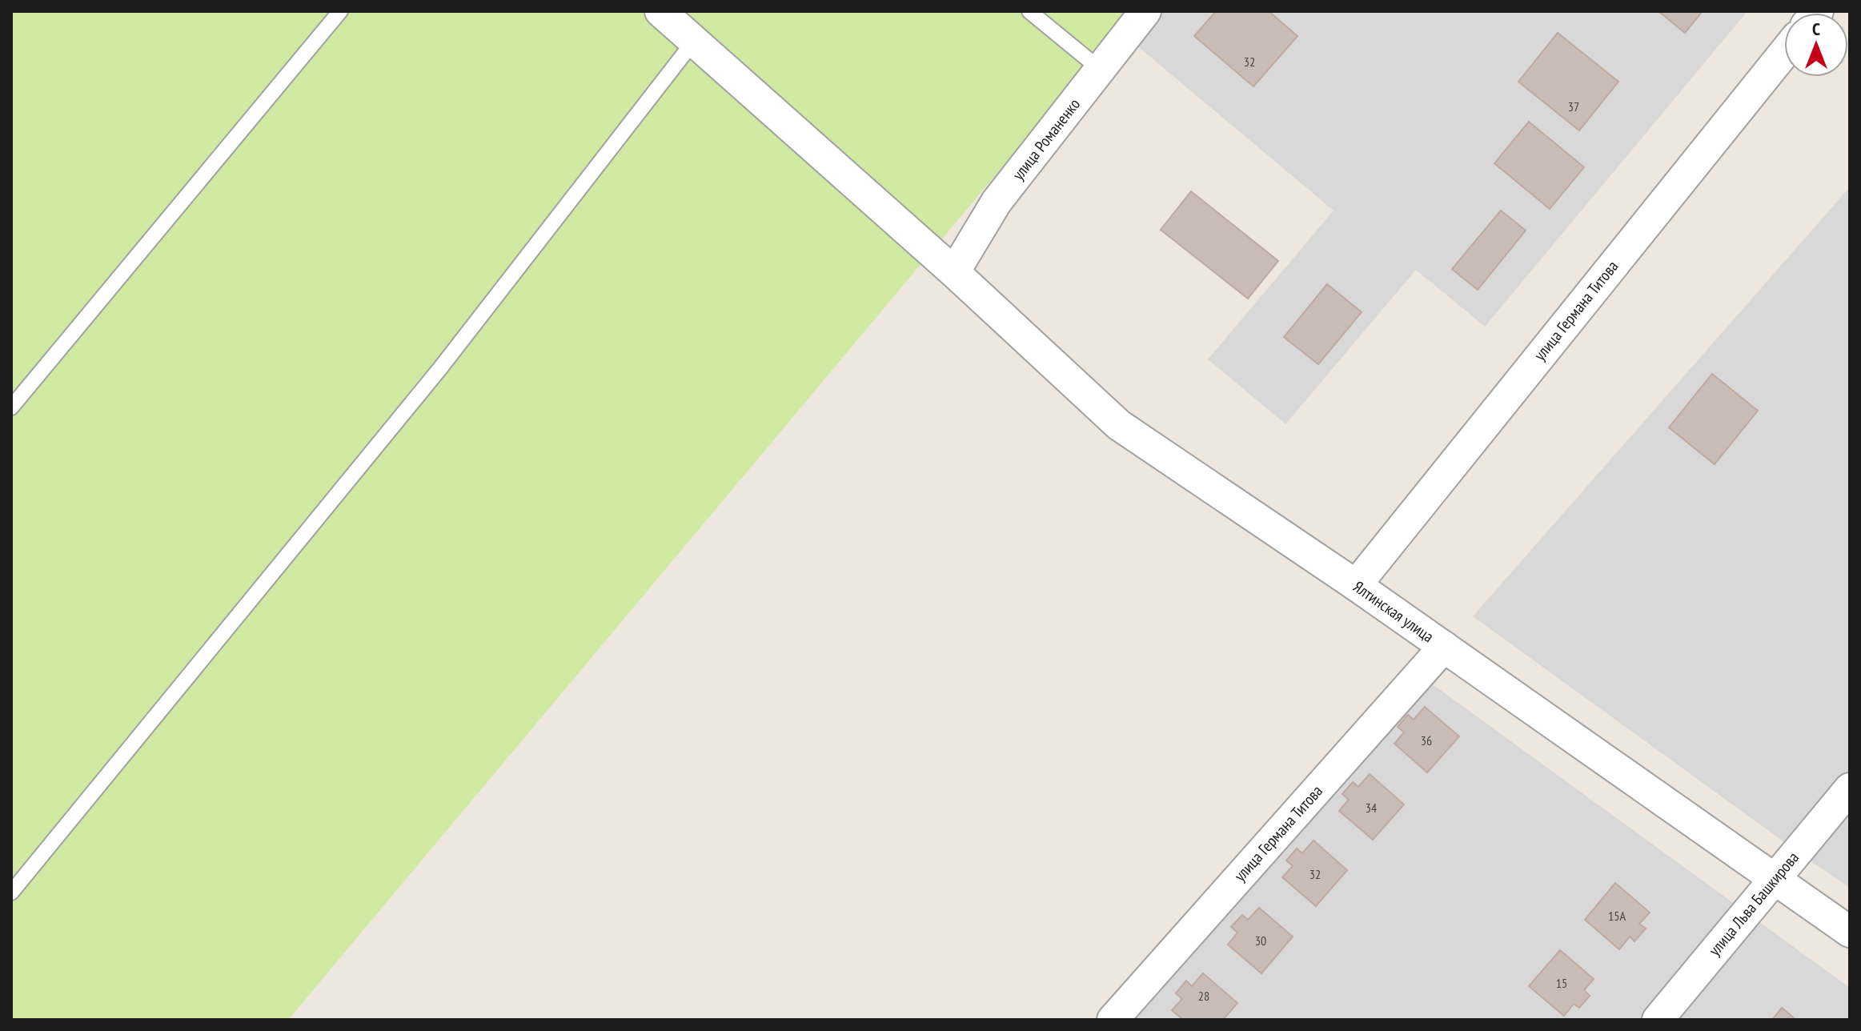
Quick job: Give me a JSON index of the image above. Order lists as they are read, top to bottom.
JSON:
{
  "streets": {
    "street": [
      "улица Романенко",
      "улица Германа Титова",
      "Ялтинская улица",
      "улица Льва Башкирова"
    ]
  },
  "crossings": [
    ["улица Романенко", "Ялтинская улица"],
    ["улица Германа Титова", "Ялтинская улица"],
    ["Ялтинская улица", "улица Льва Башкирова"]
  ],
  "house_numbers": [
    "32",
    "37",
    "36",
    "34",
    "32",
    "15А",
    "30",
    "15",
    "28"
  ],
  "north": "top"
}
